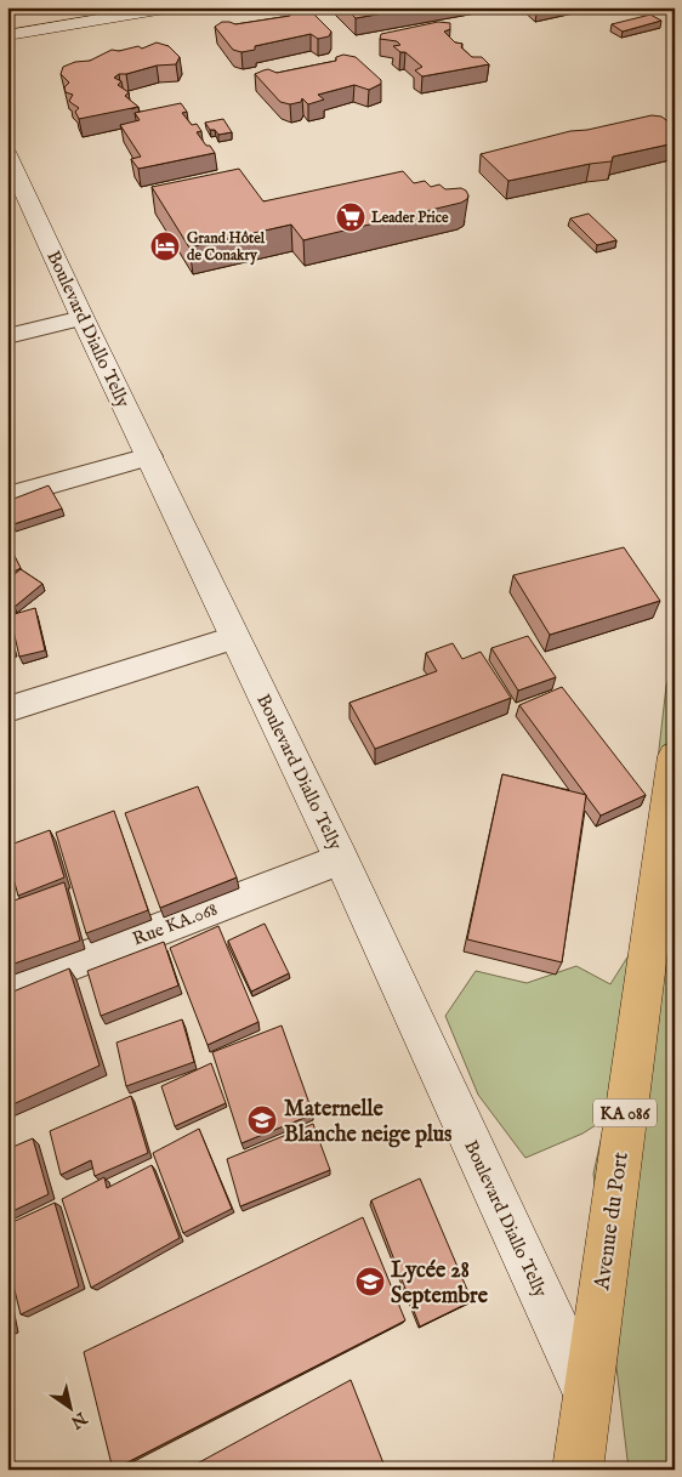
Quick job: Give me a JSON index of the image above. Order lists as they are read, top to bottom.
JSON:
{
  "streets": {
    "main road": ["KA 086", "Avenue du Port"],
    "street": ["Boulevard Diallo Telly", "Rue KA.068"]
  },
  "crossings": [
    ["Boulevard Diallo Telly", "Rue KA.068"],
    ["Boulevard Diallo Telly", "Avenue du Port"]
  ],
  "places": {
    "supermarket": ["Leader Price"],
    "hotel": ["Grand Hôtel de Conakry"],
    "school or university": ["Maternelle Blanche neige plus", "Lycée 28 Septembre"]
  },
  "north": "bottom right"
}
